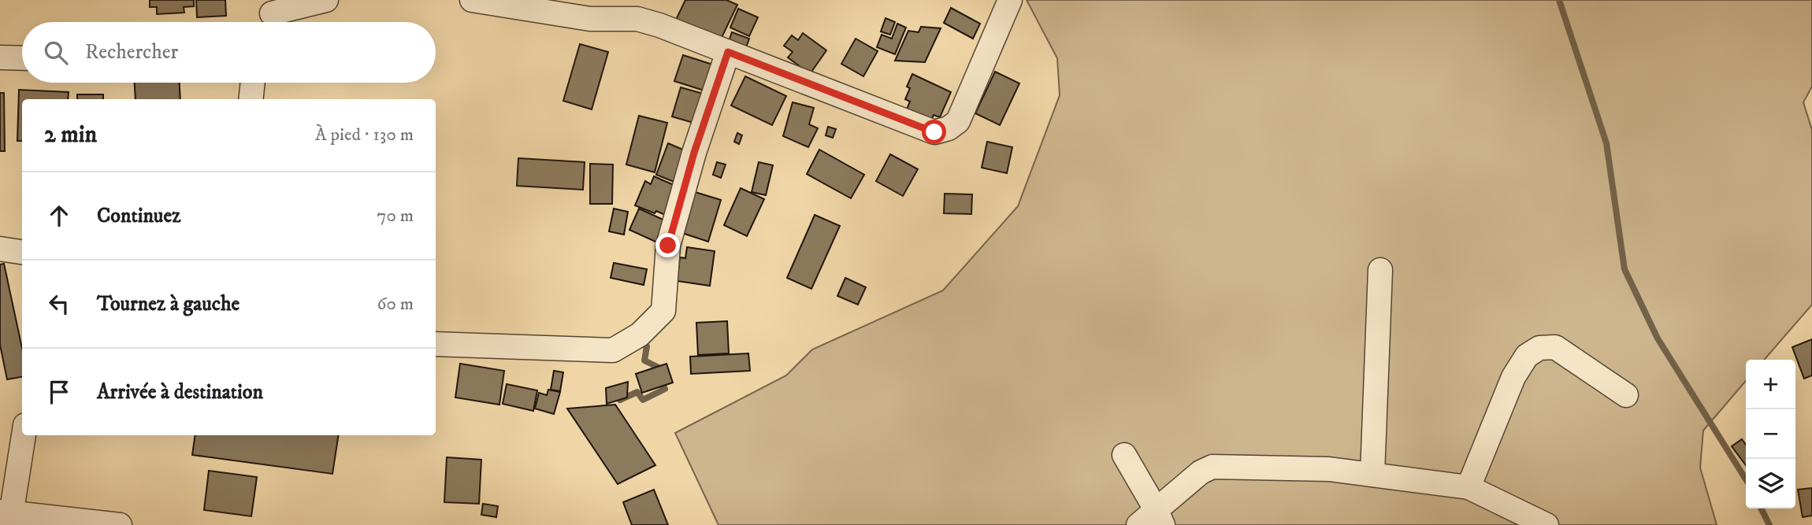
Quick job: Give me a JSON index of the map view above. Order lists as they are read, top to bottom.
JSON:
{
  "page": {
    "search": "Rechercher",
    "heading": ["2 min", "À pied · 130 m"],
    "list": [
      ["Continuez", "70 m"],
      ["Tournez à gauche", "60 m"],
      "Arrivée à destination"
    ],
    "map_buttons": ["+", "−"]
  }
}
